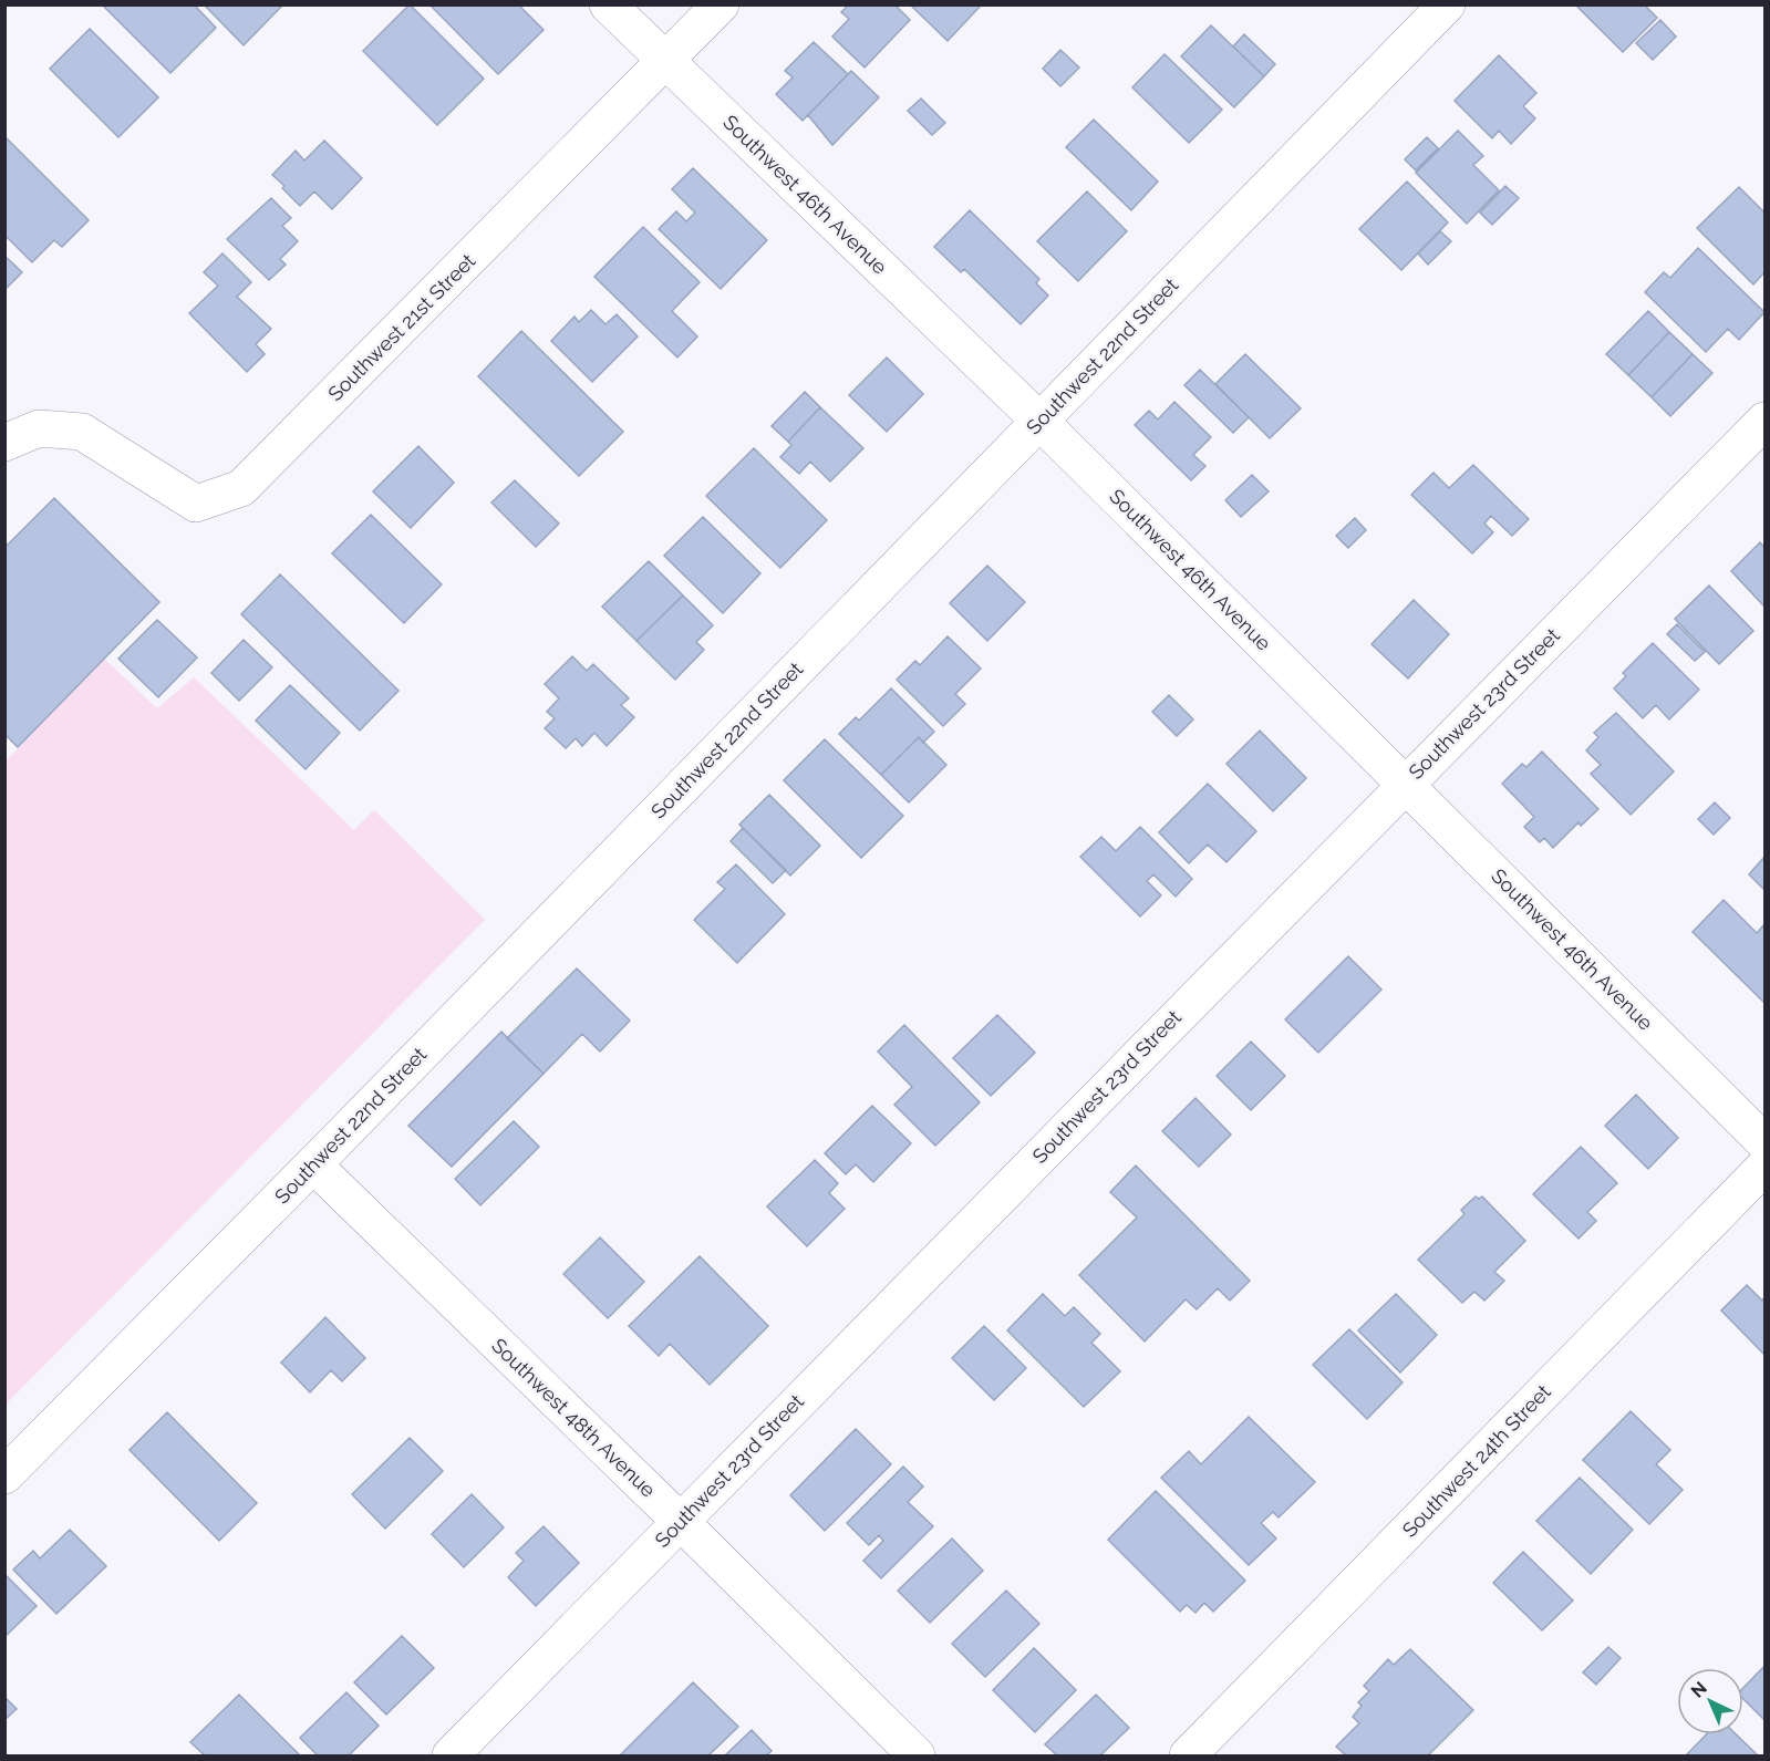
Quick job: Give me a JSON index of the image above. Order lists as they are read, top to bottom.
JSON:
{
  "streets": {
    "street": [
      "Southwest 46th Avenue",
      "Southwest 21st Street",
      "Southwest 22nd Street",
      "Southwest 23rd Street",
      "Southwest 48th Avenue",
      "Southwest 24th Street"
    ]
  },
  "crossings": [
    ["Southwest 46th Avenue", "Southwest 21st Street"],
    ["Southwest 46th Avenue", "Southwest 22nd Street"],
    ["Southwest 46th Avenue", "Southwest 23rd Street"],
    ["Southwest 22nd Street", "Southwest 48th Avenue"],
    ["Southwest 23rd Street", "Southwest 48th Avenue"]
  ],
  "north": "top left"
}
